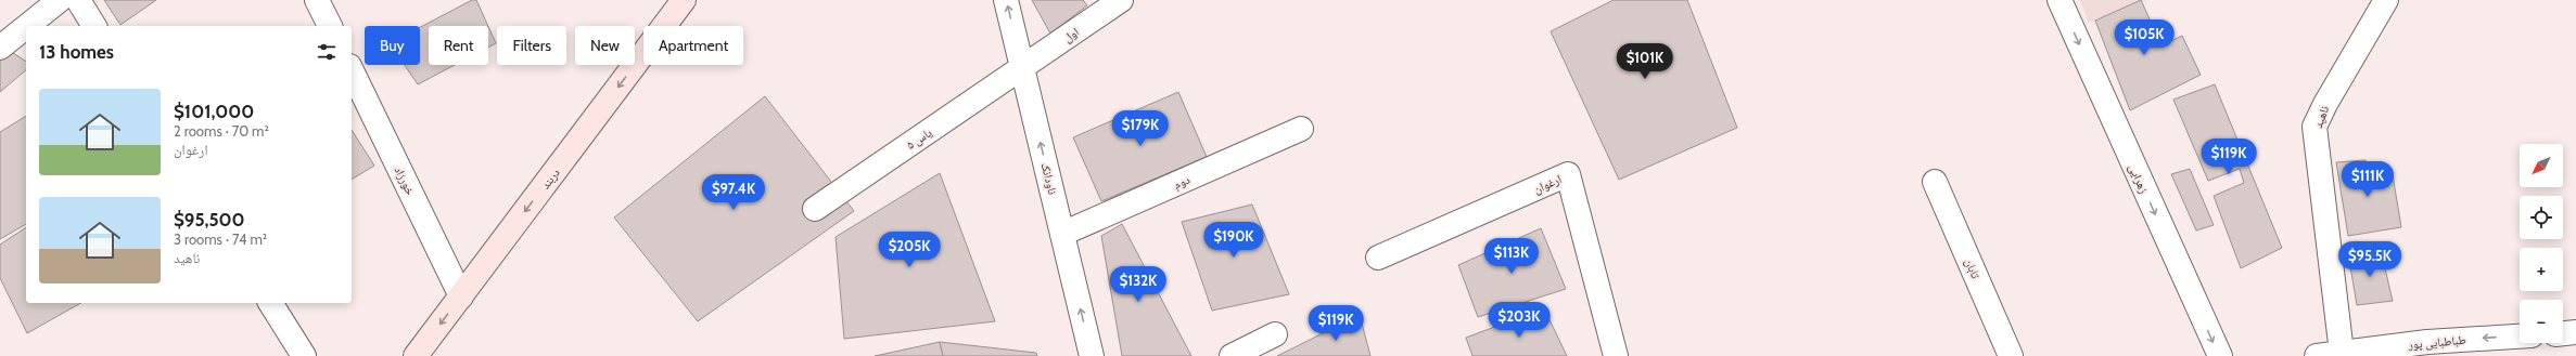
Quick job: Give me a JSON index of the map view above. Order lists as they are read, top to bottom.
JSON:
{
  "streets": {
    "main road": ["دربند"],
    "street": [
      "اول",
      "ناهید",
      "یاس ۵",
      "ناودانک",
      "زهرایی",
      "خورزاد",
      "دوم",
      "ارغوان",
      "تابان",
      "طباطبایی پور"
    ]
  },
  "crossings": [
    ["اول", "یاس ۵"],
    ["اول", "ناودانک"],
    ["ناهید", "طباطبایی پور"],
    ["یاس ۵", "ناودانک"],
    ["دربند", "خورزاد"],
    ["ناودانک", "دوم"]
  ],
  "one_way": [
    "دربند",
    "ناودانک",
    "زهرایی",
    "طباطبایی پور"
  ],
  "north": "bottom left",
  "page": {
    "price": [
      "$105K",
      "$101K",
      "$179K",
      "$119K",
      "$111K",
      "$97.4K",
      "$190K",
      "$205K",
      "$113K",
      "$95.5K",
      "$132K",
      "$203K",
      "$119K"
    ],
    "chip": [
      "Buy",
      "Rent",
      "Filters",
      "New",
      "Apartment"
    ],
    "heading": "13 homes",
    "list": [
      {
        "name": "$101,000",
        "note": "2 rooms · 70 m² · ارغوان"
      },
      {
        "name": "$95,500",
        "note": "3 rooms · 74 m² · ناهید"
      }
    ],
    "map_buttons": ["+", "−"]
  }
}
